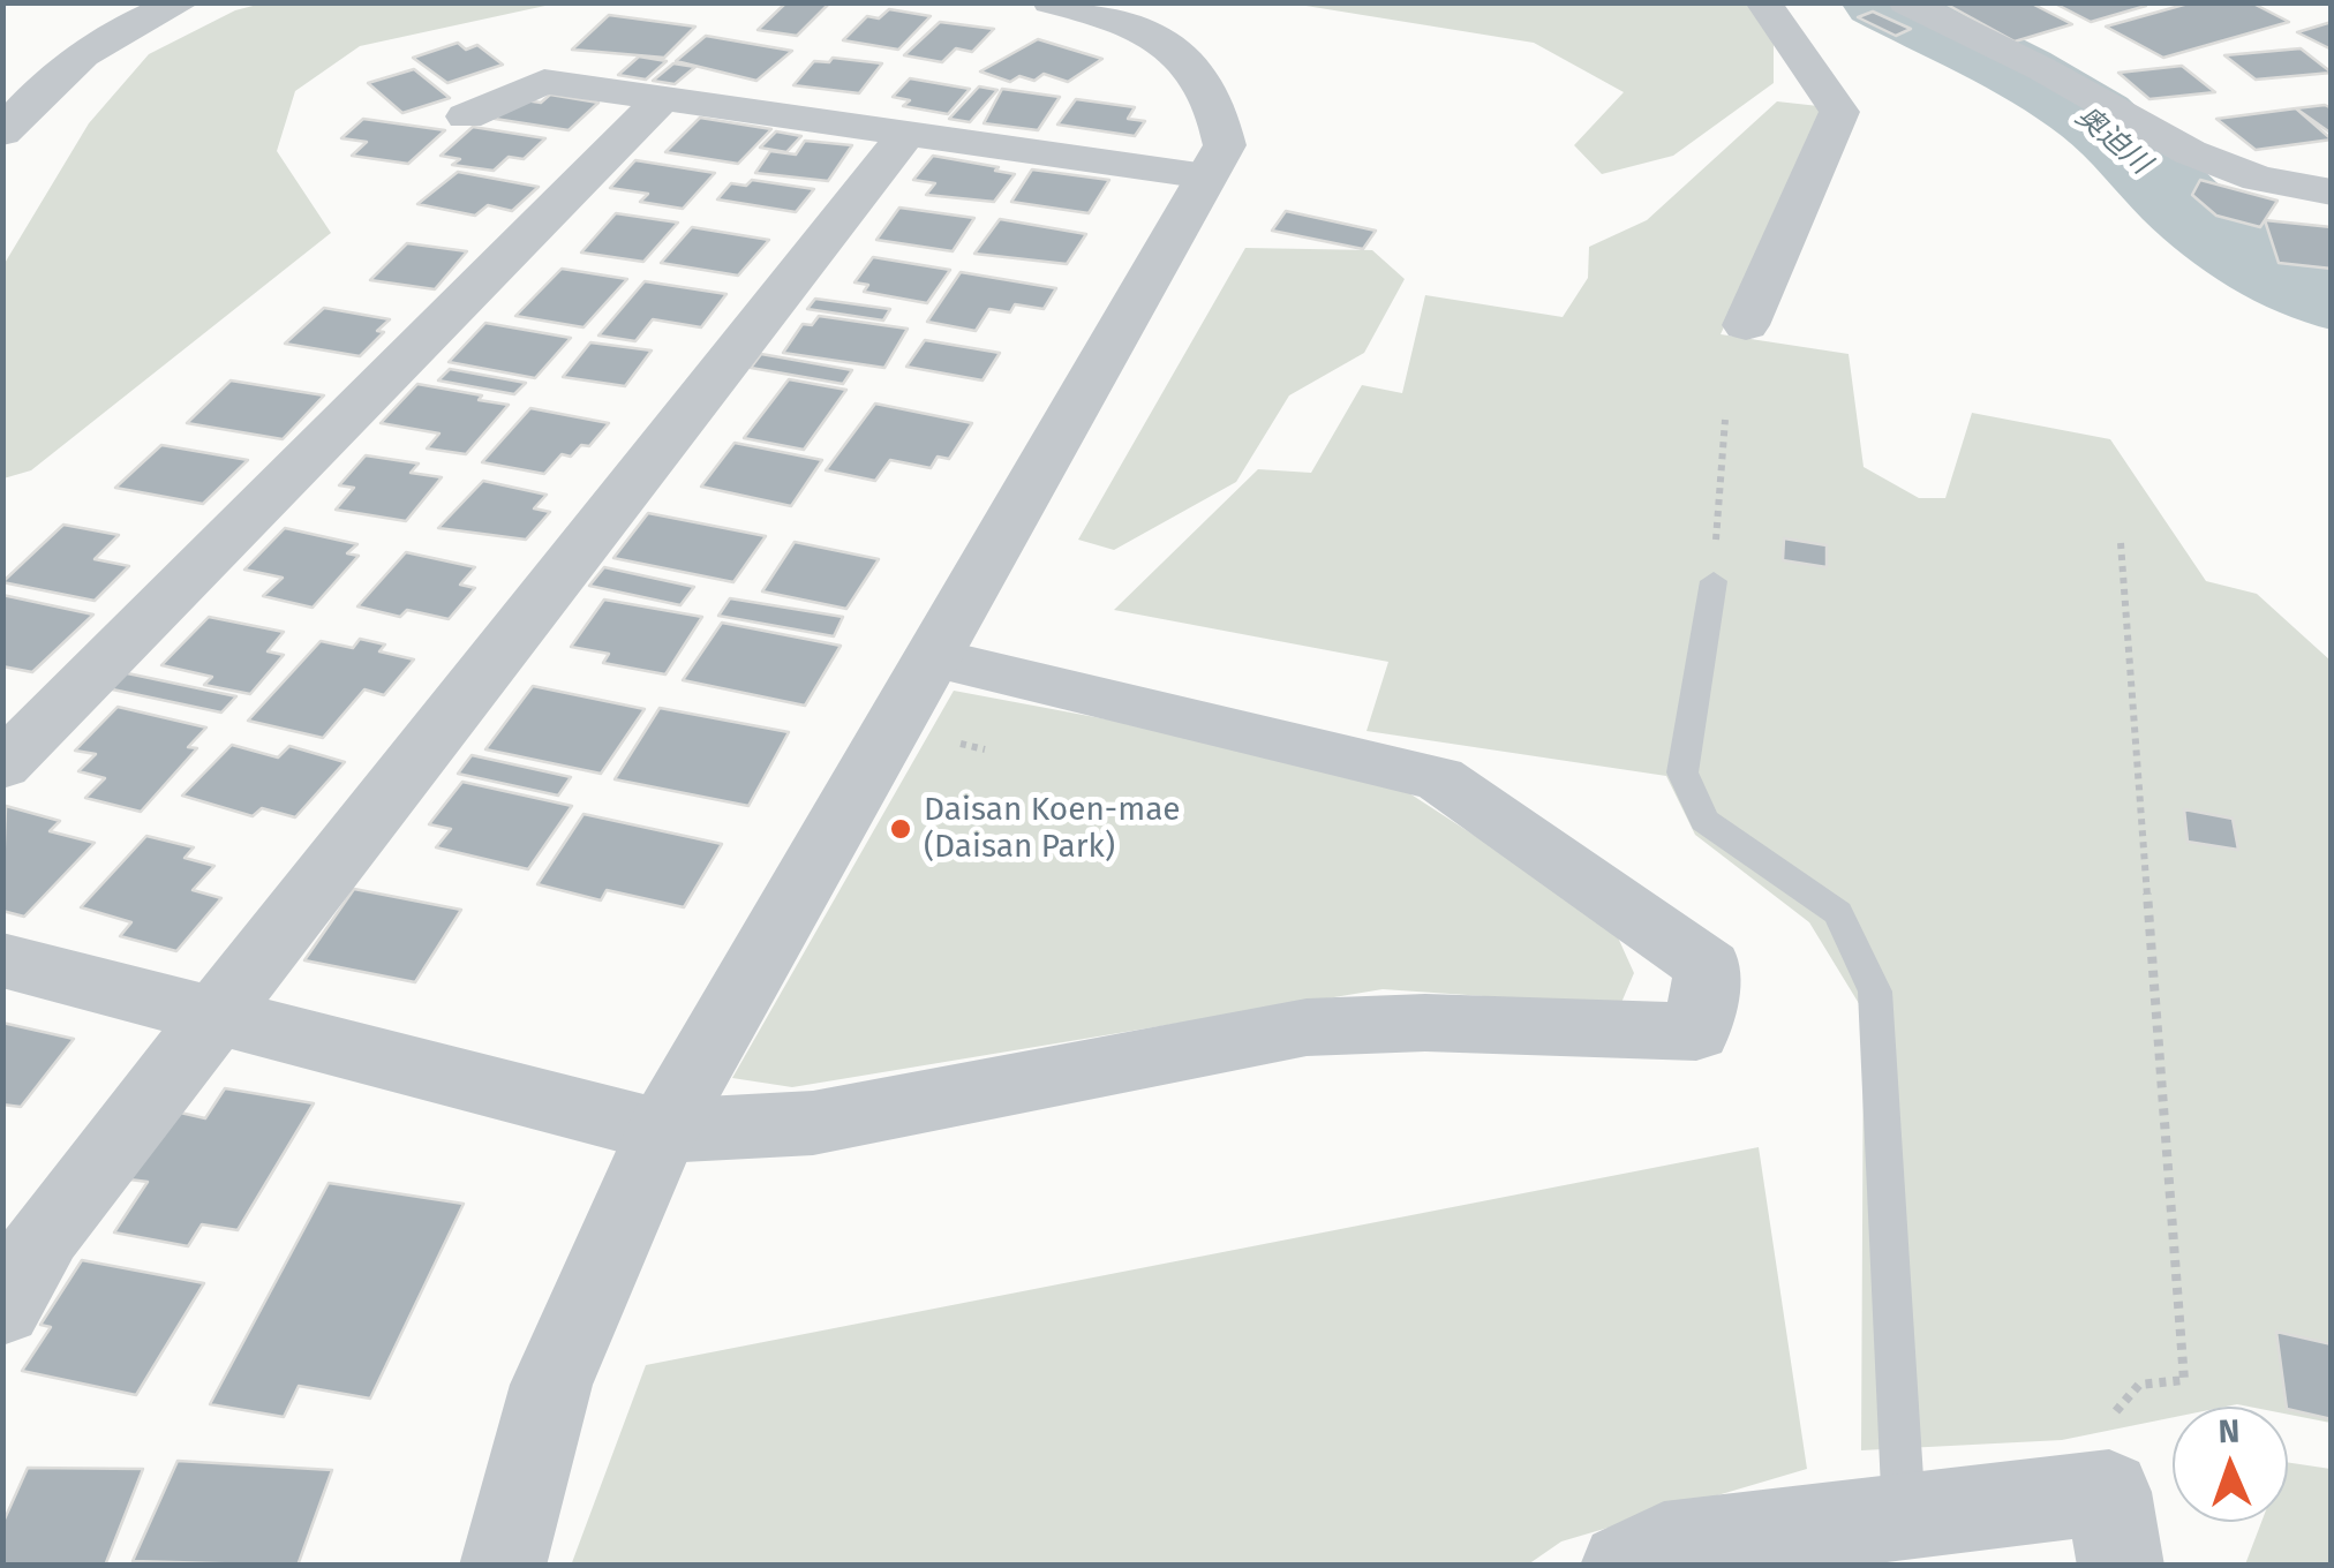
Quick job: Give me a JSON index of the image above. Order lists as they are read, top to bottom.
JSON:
{
  "water": ["奥迫川"],
  "places": ["Daisan Koen-mae (Daisan Park)"],
  "north": "top"
}
